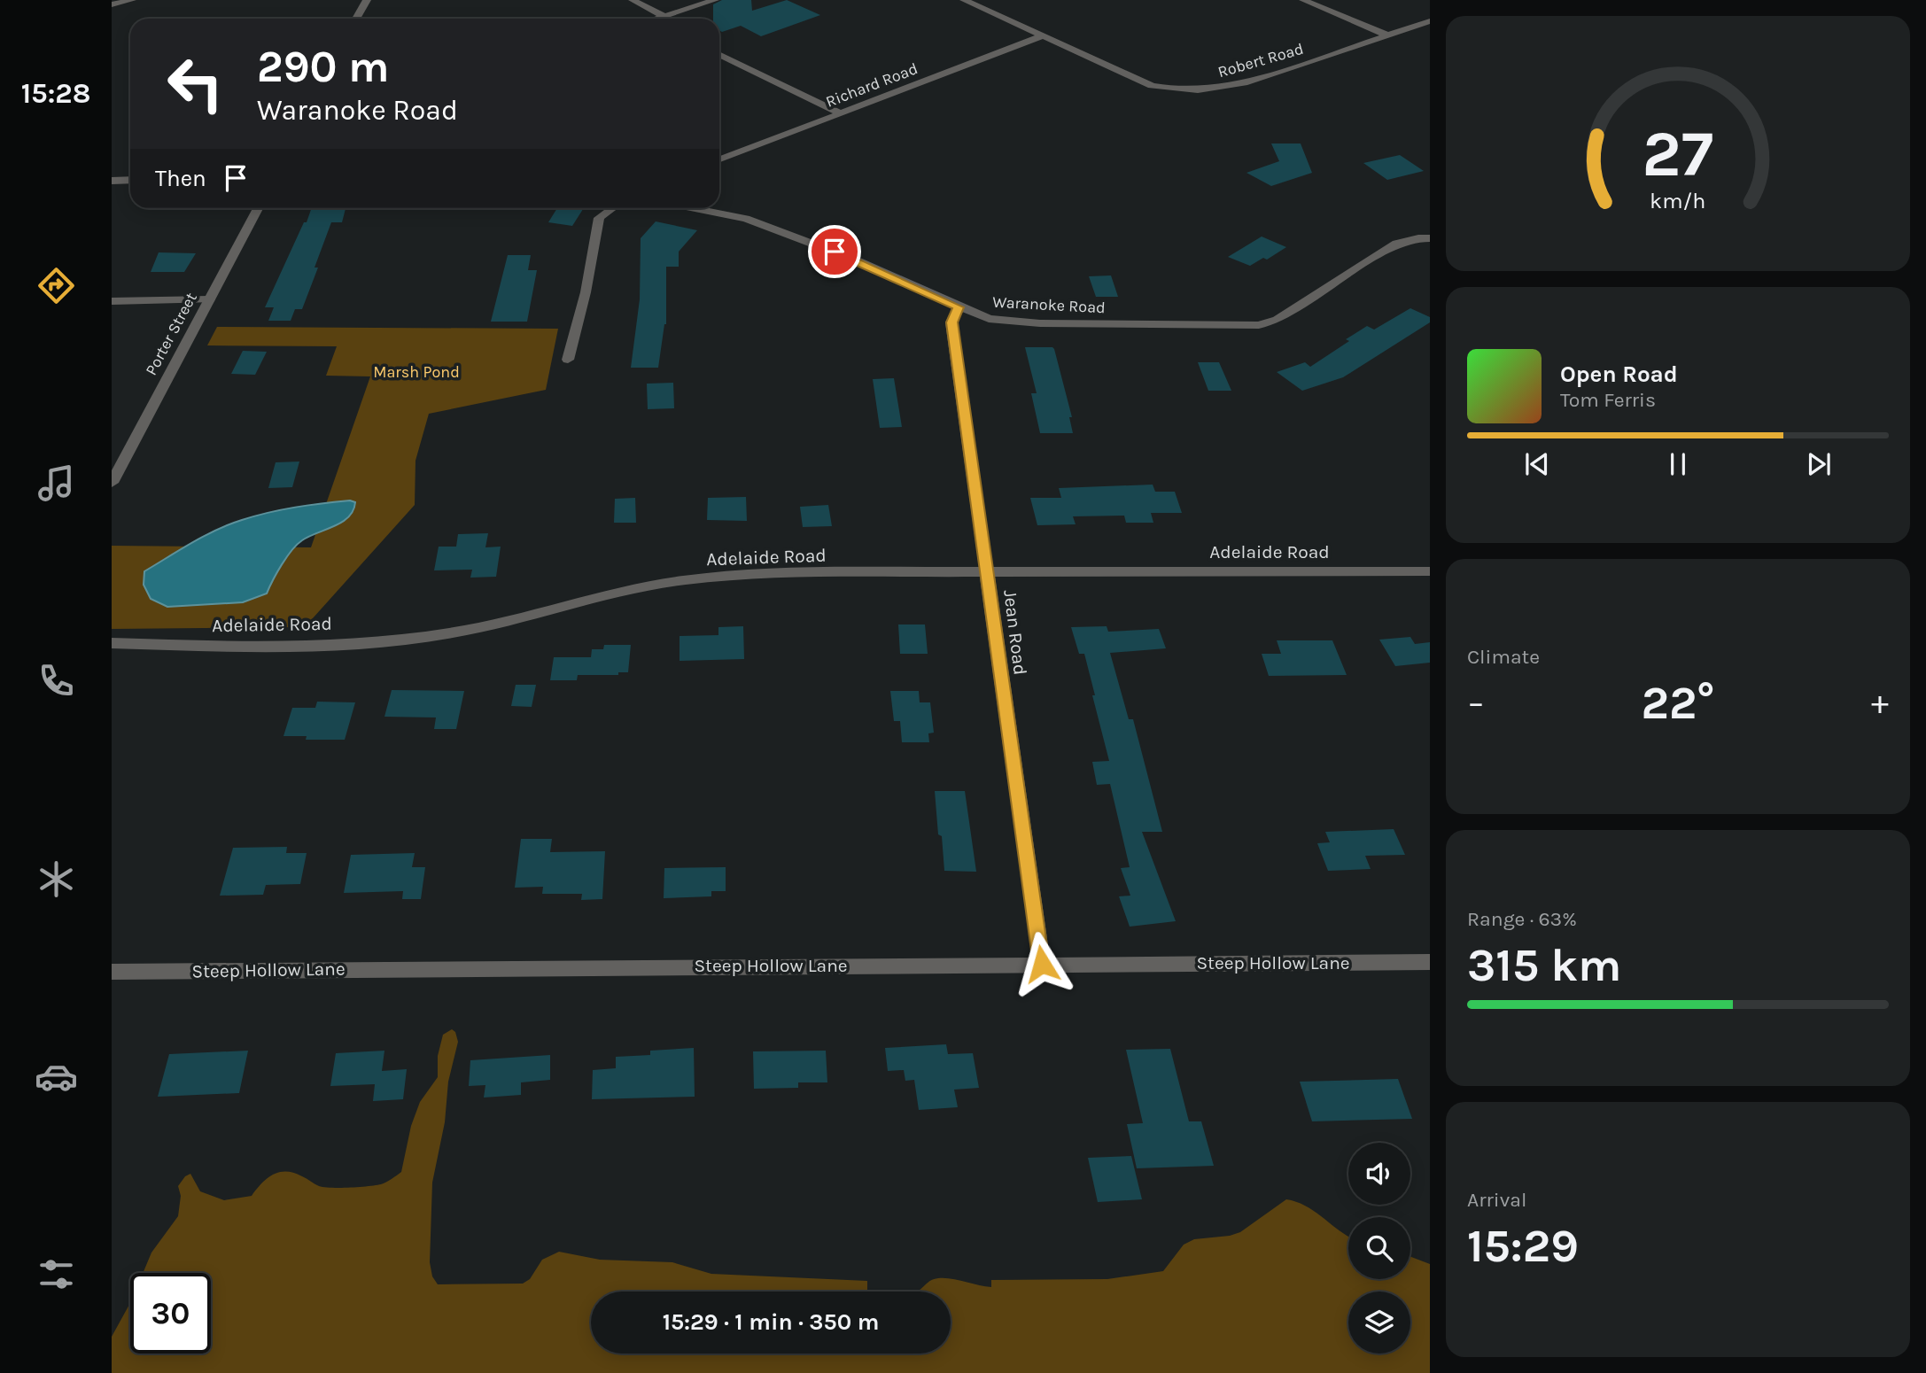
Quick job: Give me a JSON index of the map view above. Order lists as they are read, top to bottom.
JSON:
{
  "streets": {
    "street": [
      "Robert Road",
      "Richard Road",
      "Waranoke Road",
      "Porter Street",
      "Adelaide Road",
      "Jean Road",
      "Steep Hollow Lane"
    ]
  },
  "crossings": [
    ["Robert Road", "Richard Road"],
    ["Waranoke Road", "Jean Road"],
    ["Adelaide Road", "Jean Road"],
    ["Jean Road", "Steep Hollow Lane"]
  ],
  "parks": ["Marsh Pond"],
  "page": {
    "tabs": "15:28",
    "turn": ["290 m", "Waranoke Road"],
    "then": "Then",
    "song": ["Open Road", "Tom Ferris"],
    "tile": [
      "Climate",
      ["Range · 63%", "315 km"],
      ["Arrival", "15:29"]
    ],
    "heat": ["−", "22°", "+"],
    "limit": "30",
    "trip": "15:29 · 1 min · 350 m",
    "gauge": ["27", "km/h"]
  }
}
